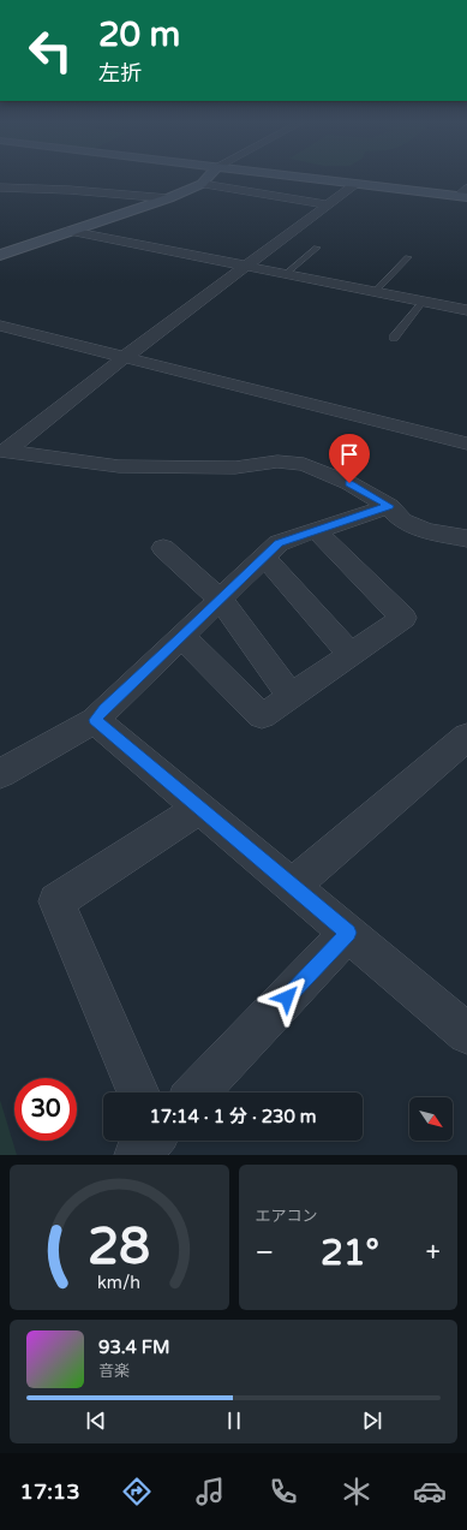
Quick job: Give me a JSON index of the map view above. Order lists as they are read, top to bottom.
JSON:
{
  "north": "bottom right",
  "page": {
    "turn": ["20 m", "左折"],
    "limit": "30",
    "trip": "17:14 · 1 分 · 230 m",
    "tile": "エアコン",
    "heat": ["−", "21°", "+"],
    "song": ["93.4 FM", "音楽"],
    "tabs": "17:13",
    "gauge": ["28", "km/h"]
  }
}
